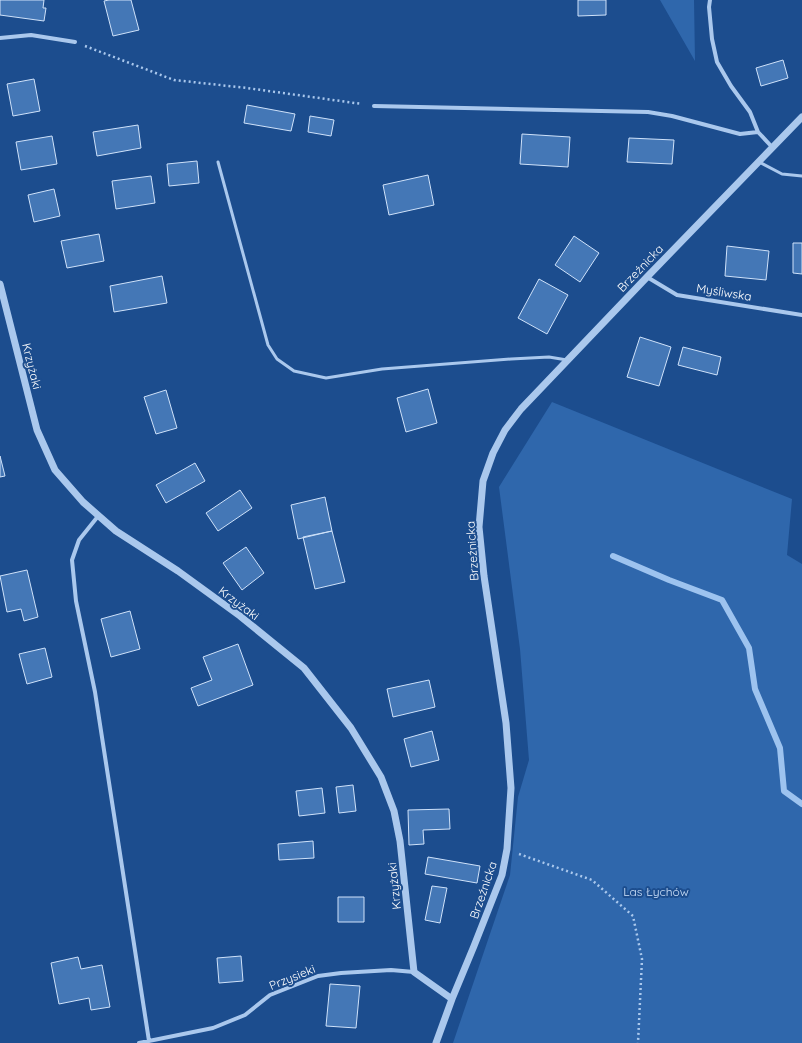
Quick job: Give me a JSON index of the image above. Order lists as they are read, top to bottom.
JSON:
{
  "streets": {
    "street": [
      "Brzeźnicka",
      "Myśliwska",
      "Krzyżaki",
      "Przysieki"
    ]
  },
  "crossings": [
    ["Brzeźnicka", "Myśliwska"],
    ["Krzyżaki", "Przysieki"]
  ],
  "parks": ["Las Łychów"]
}
